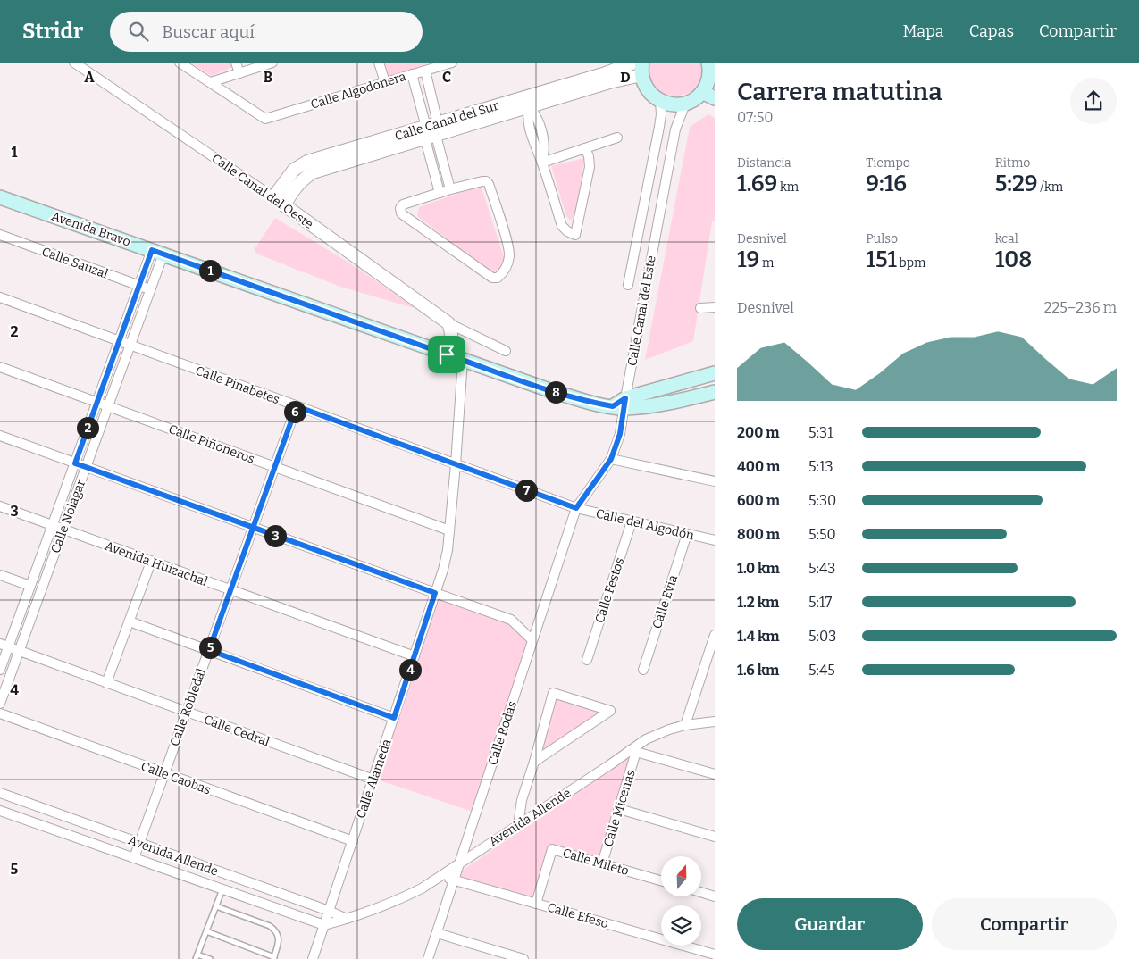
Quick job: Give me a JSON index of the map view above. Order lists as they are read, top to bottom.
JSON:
{
  "streets": {
    "main road": ["Avenida Bravo"],
    "street": [
      "Calle Algodonera",
      "Calle Canal del Sur",
      "Calle Canal del Oeste",
      "Calle Sauzal",
      "Calle Canal del Este",
      "Calle Pinabetes",
      "Calle Piñoneros",
      "Calle Nolagar",
      "Calle del Algodón",
      "Avenida Huizachal",
      "Calle Festos",
      "Calle Evia",
      "Calle Robledal",
      "Calle Cedral",
      "Calle Rodas",
      "Calle Caobas",
      "Calle Alameda",
      "Calle Micenas",
      "Avenida Allende",
      "Calle Mileto",
      "Calle Efeso"
    ]
  },
  "crossings": [
    ["Calle Canal del Sur", "Calle Canal del Oeste"],
    ["Avenida Bravo", "Calle Canal del Este"],
    ["Avenida Bravo", "Calle Nolagar"],
    ["Avenida Bravo", "Calle Alameda"],
    ["Calle Sauzal", "Calle Nolagar"],
    ["Calle Canal del Este", "Calle Pinabetes"],
    ["Calle Canal del Este", "Calle del Algodón"],
    ["Calle Canal del Este", "Calle Rodas"],
    ["Calle Pinabetes", "Calle Nolagar"],
    ["Calle Pinabetes", "Calle del Algodón"],
    ["Calle Pinabetes", "Calle Robledal"],
    ["Calle Pinabetes", "Calle Rodas"],
    ["Calle Pinabetes", "Calle Alameda"],
    ["Calle Piñoneros", "Calle Nolagar"],
    ["Calle Piñoneros", "Calle Robledal"],
    ["Calle Piñoneros", "Calle Alameda"],
    ["Calle Nolagar", "Avenida Huizachal"],
    ["Calle Nolagar", "Calle Cedral"],
    ["Calle del Algodón", "Calle Festos"],
    ["Calle del Algodón", "Calle Evia"],
    ["Calle del Algodón", "Calle Rodas"],
    ["Avenida Huizachal", "Calle Robledal"],
    ["Avenida Huizachal", "Calle Alameda"],
    ["Calle Robledal", "Calle Cedral"],
    ["Calle Robledal", "Calle Caobas"],
    ["Calle Robledal", "Avenida Allende"],
    ["Calle Cedral", "Calle Alameda"],
    ["Calle Rodas", "Avenida Allende"],
    ["Calle Rodas", "Calle Efeso"],
    ["Calle Caobas", "Calle Alameda"],
    ["Calle Alameda", "Avenida Allende"],
    ["Calle Micenas", "Avenida Allende"],
    ["Calle Micenas", "Calle Mileto"],
    ["Avenida Allende", "Calle Efeso"],
    ["Calle Mileto", "Calle Efeso"]
  ],
  "north": "top",
  "page": {
    "header": "Stridr",
    "search": "Buscar aquí",
    "nav": ["Mapa", "Capas", "Compartir"],
    "heading": ["Carrera matutina", "07:50"],
    "stats": [
      ["Distancia", "1.69 km"],
      ["Tiempo", "9:16"],
      ["Ritmo", "5:29 /km"],
      ["Desnivel", "19 m"],
      ["Pulso", "151 bpm"],
      ["kcal", "108"]
    ],
    "pins": [
      "1",
      "8",
      "6",
      "2",
      "7",
      "3",
      "5",
      "4"
    ],
    "chart": ["Desnivel", "225–236 m"],
    "list": [
      {
        "name": "200 m",
        "note": "5:31"
      },
      {
        "name": "400 m",
        "note": "5:13"
      },
      {
        "name": "600 m",
        "note": "5:30"
      },
      {
        "name": "800 m",
        "note": "5:50"
      },
      {
        "name": "1.0 km",
        "note": "5:43"
      },
      {
        "name": "1.2 km",
        "note": "5:17"
      },
      {
        "name": "1.4 km",
        "note": "5:03"
      },
      {
        "name": "1.6 km",
        "note": "5:45"
      }
    ],
    "buttons": ["Guardar", "Compartir"]
  },
  "grid": {
    "columns": [
      "A",
      "B",
      "C",
      "D"
    ],
    "rows": [
      "1",
      "2",
      "3",
      "4",
      "5"
    ]
  }
}
